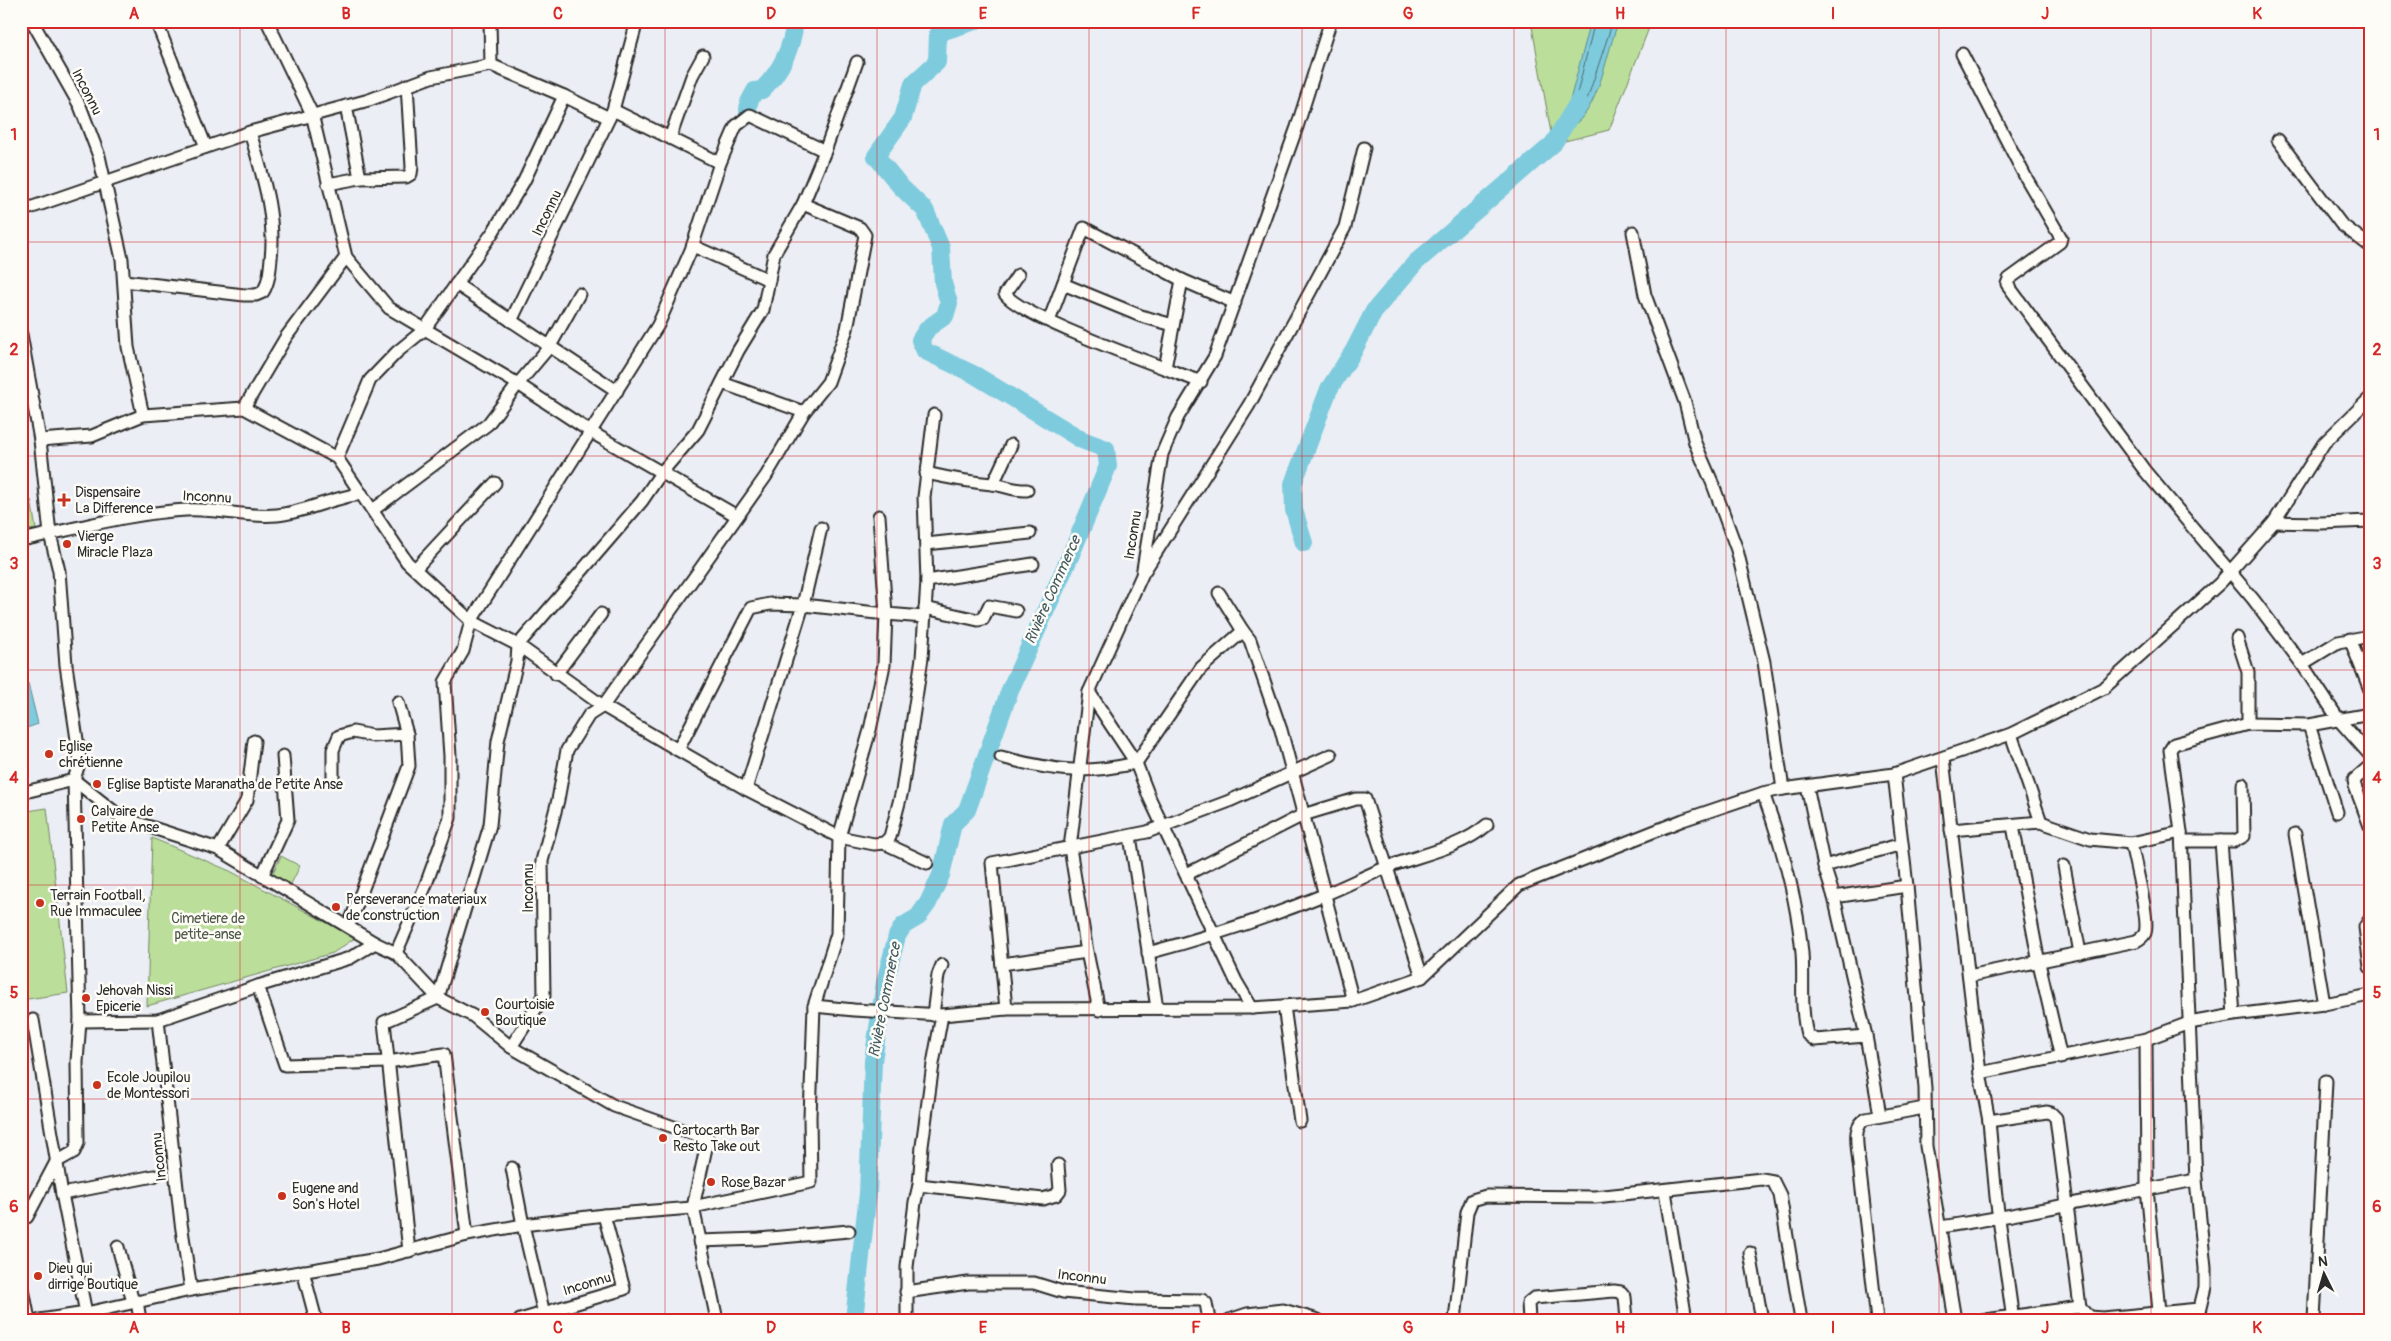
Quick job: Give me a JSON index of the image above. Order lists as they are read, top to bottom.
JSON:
{
  "streets": {
    "street": ["Inconnu"]
  },
  "water": ["Rivière Commerce"],
  "parks": ["Cimetiere de petite-anse"],
  "places": {
    "health": ["Dispensaire La Difference"],
    "other": [
      "Vierge Miracle Plaza",
      "Eglise chrétienne",
      "Eglise Baptiste Maranatha de Petite Anse",
      "Calvaire de Petite Anse",
      "Terrain Football, Rue Immaculee",
      "Perseverance materiaux de construction",
      "Jehovah Nissi Epicerie",
      "Courtoisie Boutique",
      "Ecole Joupilou de Montessori",
      "Cartocarth Bar Resto Take out",
      "Rose Bazar",
      "Eugene and Son's Hotel",
      "Dieu qui dirrige Boutique"
    ]
  },
  "north": "top",
  "grid": {
    "columns": [
      "A",
      "B",
      "C",
      "D",
      "E",
      "F",
      "G",
      "H",
      "I",
      "J",
      "K"
    ],
    "rows": [
      "1",
      "2",
      "3",
      "4",
      "5",
      "6"
    ]
  }
}
